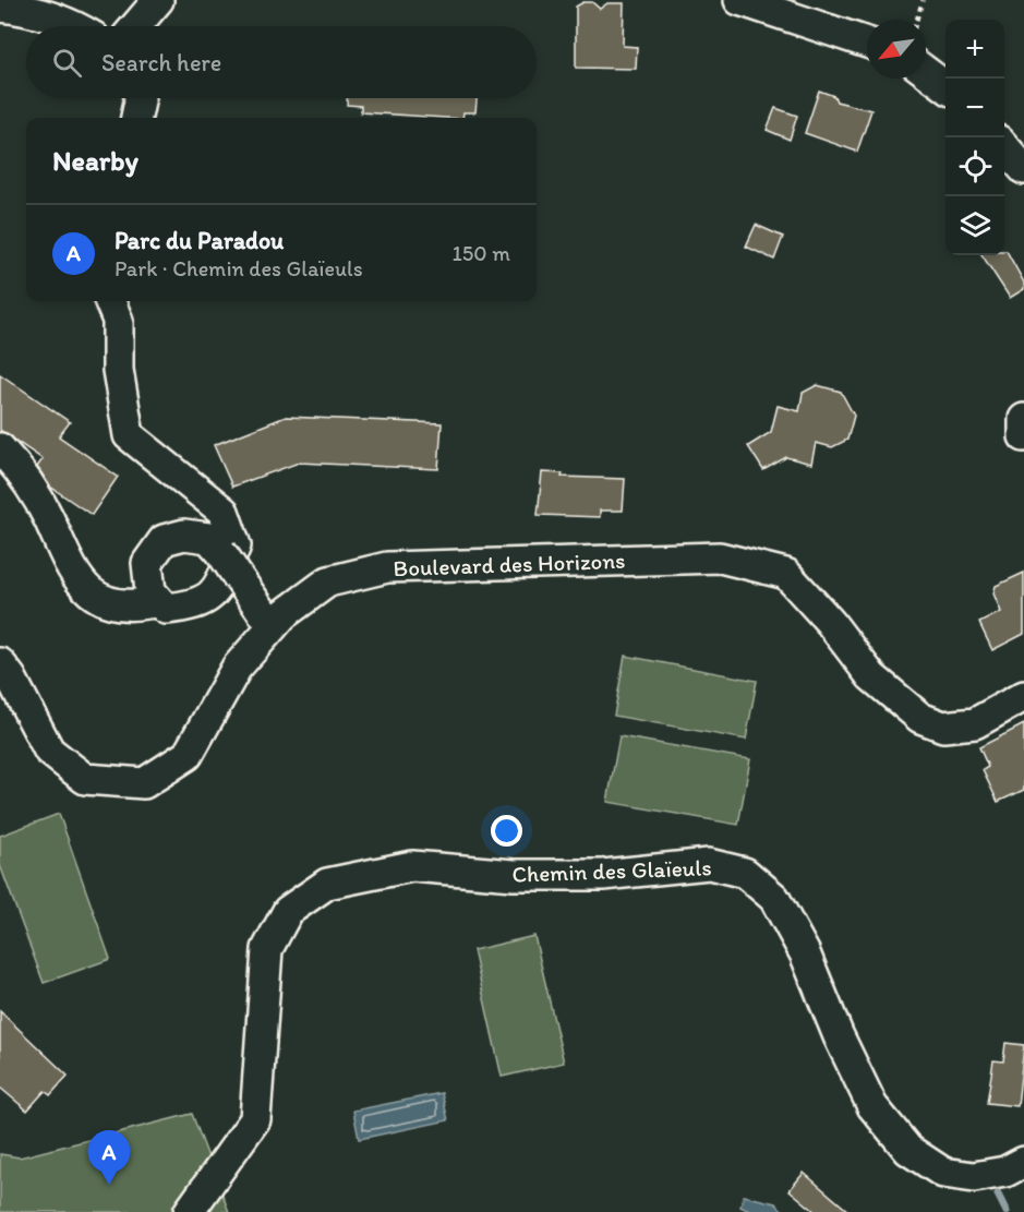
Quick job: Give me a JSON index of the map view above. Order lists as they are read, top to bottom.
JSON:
{
  "streets": {
    "street": ["Boulevard des Horizons", "Chemin des Glaïeuls"]
  },
  "north": "bottom left",
  "page": {
    "map_buttons": ["+", "−"],
    "search": "Search here",
    "heading": "Nearby",
    "list": [
      {
        "mark": "A",
        "name": "Parc du Paradou",
        "note": "Park · Chemin des Glaïeuls",
        "value": "150 m"
      }
    ],
    "pins": "A"
  }
}
